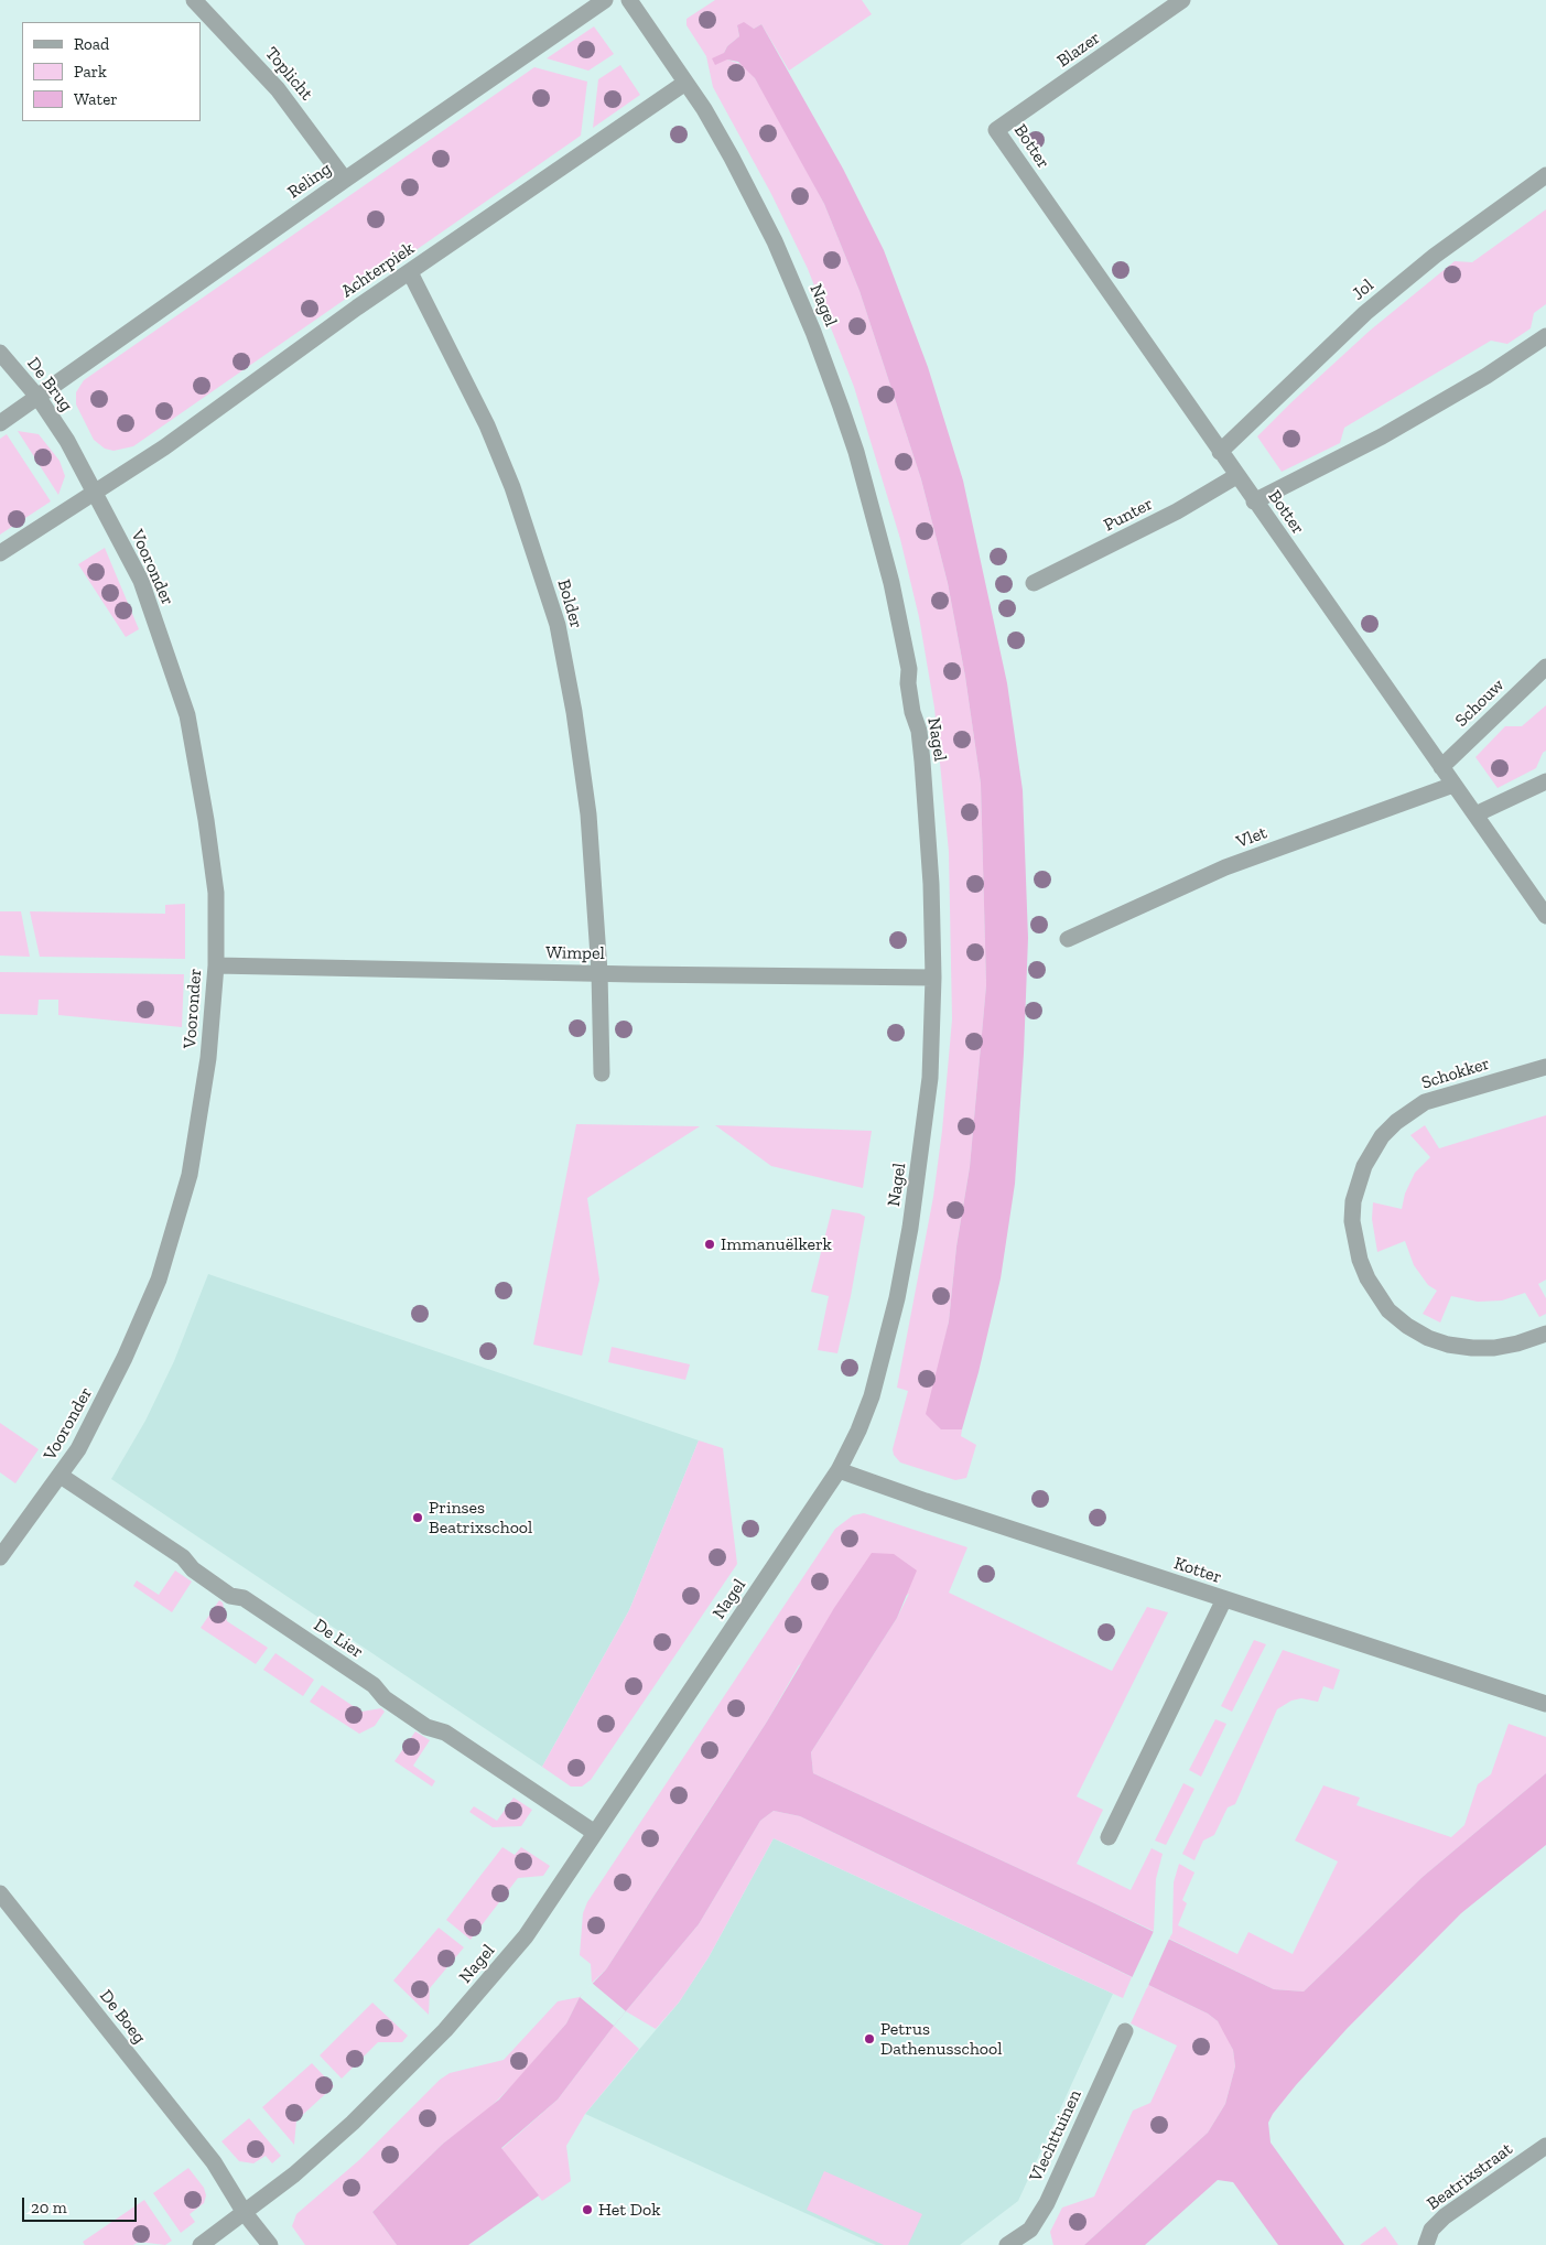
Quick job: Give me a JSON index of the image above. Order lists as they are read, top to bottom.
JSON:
{
  "streets": {
    "street": [
      "Blazer",
      "Toplicht",
      "Botter",
      "Reling",
      "Achterpiek",
      "Jol",
      "Nagel",
      "De Brug",
      "Punter",
      "Vooronder",
      "Bolder",
      "Schouw",
      "Vlet",
      "Wimpel",
      "Schokker",
      "Kotter",
      "De Lier",
      "De Boeg",
      "Vlechttuinen",
      "Beatrixstraat"
    ]
  },
  "crossings": [
    ["Blazer", "Botter"],
    ["Toplicht", "Reling"],
    ["Botter", "Jol"],
    ["Botter", "Punter"],
    ["Botter", "Schouw"],
    ["Botter", "Vlet"],
    ["Reling", "De Brug"],
    ["Achterpiek", "Nagel"],
    ["Achterpiek", "Vooronder"],
    ["Achterpiek", "Bolder"],
    ["Nagel", "Wimpel"],
    ["Nagel", "Kotter"],
    ["Nagel", "De Lier"],
    ["Nagel", "De Boeg"],
    ["De Brug", "Vooronder"],
    ["Vooronder", "Wimpel"],
    ["Vooronder", "De Lier"],
    ["Bolder", "Wimpel"]
  ],
  "places": [
    "Immanuëlkerk",
    "Prinses Beatrixschool",
    "Petrus Dathenusschool",
    "Het Dok"
  ],
  "legend": ["Road", "Park", "Water"],
  "scale_bar": "20 m"
}
